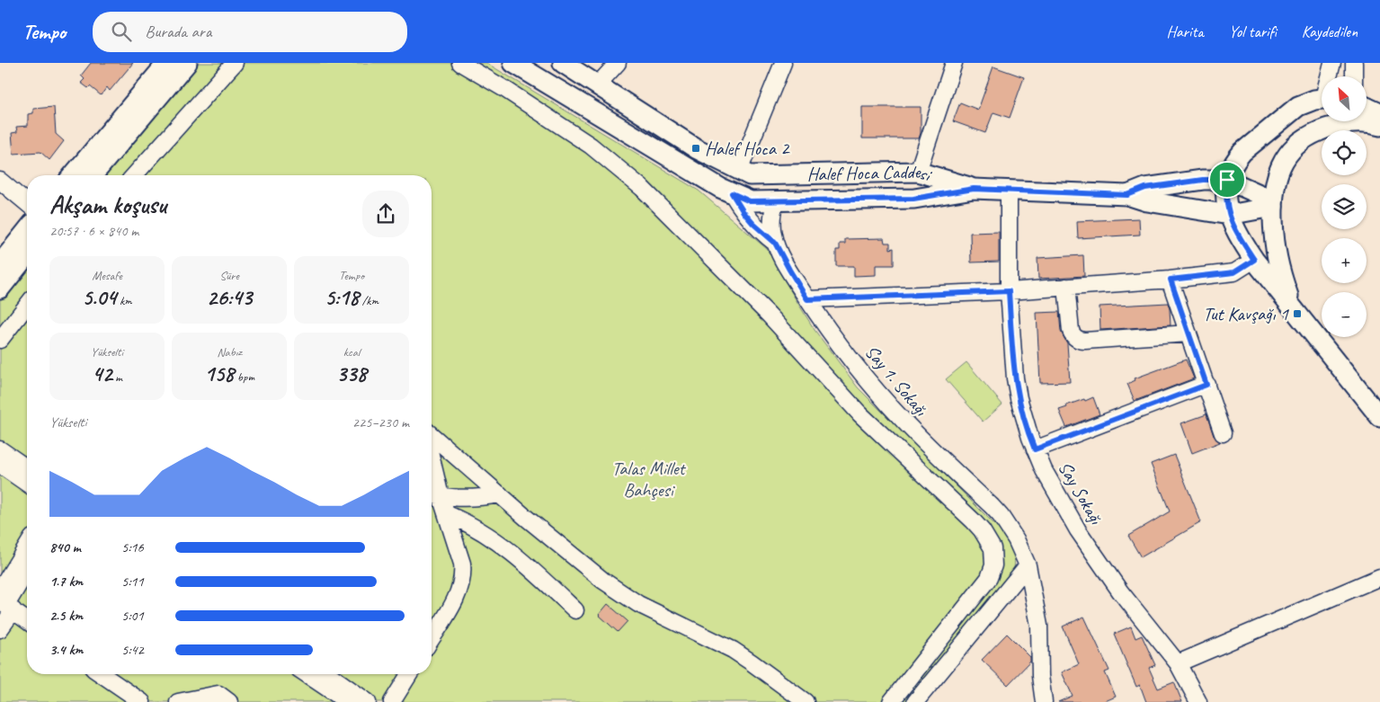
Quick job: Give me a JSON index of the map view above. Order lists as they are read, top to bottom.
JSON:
{
  "streets": {
    "main road": ["Halef Hoca Caddesi"],
    "street": ["Say 1. Sokağı", "Say Sokağı"]
  },
  "crossings": [
    ["Halef Hoca Caddesi", "Say 1. Sokağı"]
  ],
  "parks": ["Talas Millet Bahçesi"],
  "places": {
    "transit": ["Halef Hoca 2", "Tut Kavşağı 1"]
  },
  "north": "top left",
  "page": {
    "header": "Tempo",
    "search": "Burada ara",
    "nav": ["Harita", "Yol tarifi", "Kaydedilen"],
    "map_buttons": ["+", "−"],
    "heading": ["Akşam koşusu", "20:57 · 6 × 840 m"],
    "stats": [
      ["Mesafe", "5.04 km"],
      ["Süre", "26:43"],
      ["Tempo", "5:18 /km"],
      ["Yükselti", "42 m"],
      ["Nabız", "158 bpm"],
      ["kcal", "338"]
    ],
    "chart": ["Yükselti", "225–230 m"],
    "list": [
      {
        "name": "840 m",
        "note": "5:16"
      },
      {
        "name": "1.7 km",
        "note": "5:11"
      },
      {
        "name": "2.5 km",
        "note": "5:01"
      },
      {
        "name": "3.4 km",
        "note": "5:42"
      }
    ]
  }
}
